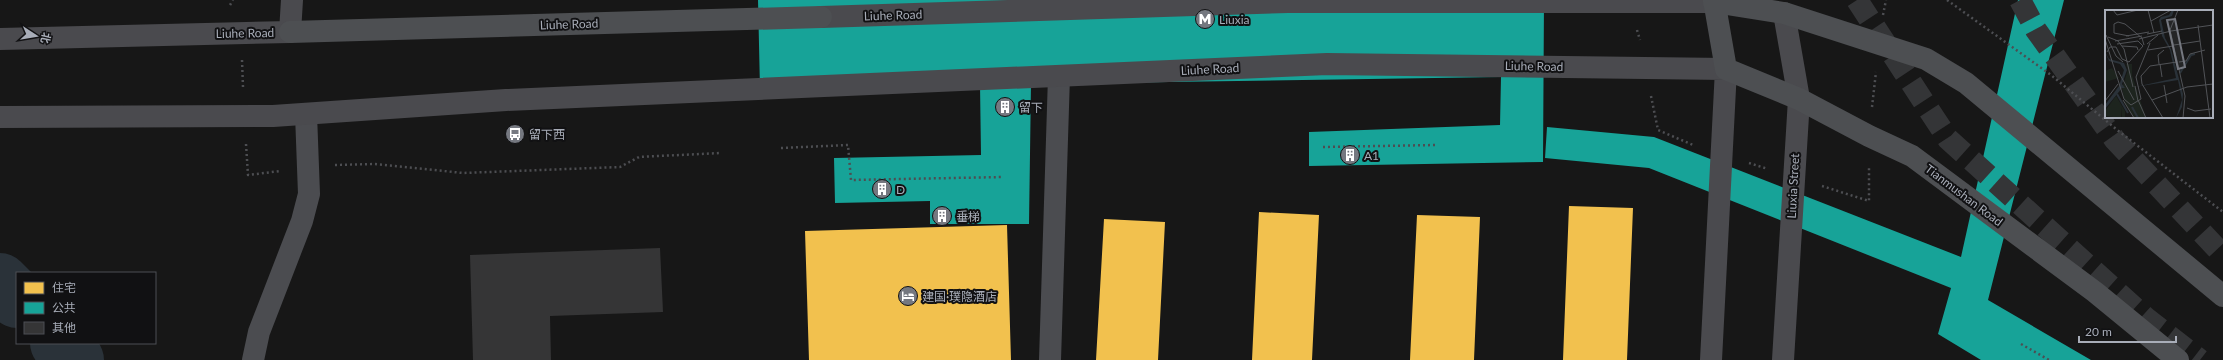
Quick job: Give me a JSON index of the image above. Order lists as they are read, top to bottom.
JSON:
{
  "streets": {
    "main road": ["Liuhe Road", "Liuxia Street", "Tianmushan Road"]
  },
  "crossings": [
    ["Liuhe Road", "Liuxia Street"],
    ["Liuhe Road", "Tianmushan Road"],
    ["Liuxia Street", "Tianmushan Road"]
  ],
  "places": {
    "metro station": ["Liuxia"],
    "building": [
      "留下",
      "A1",
      "D",
      "垂梯"
    ],
    "bus stop": ["留下西"],
    "hotel": ["建国·璞隐酒店"]
  },
  "legend": ["住宅", "公共", "其他"],
  "scale_bar": "20 m",
  "north": "right"
}
